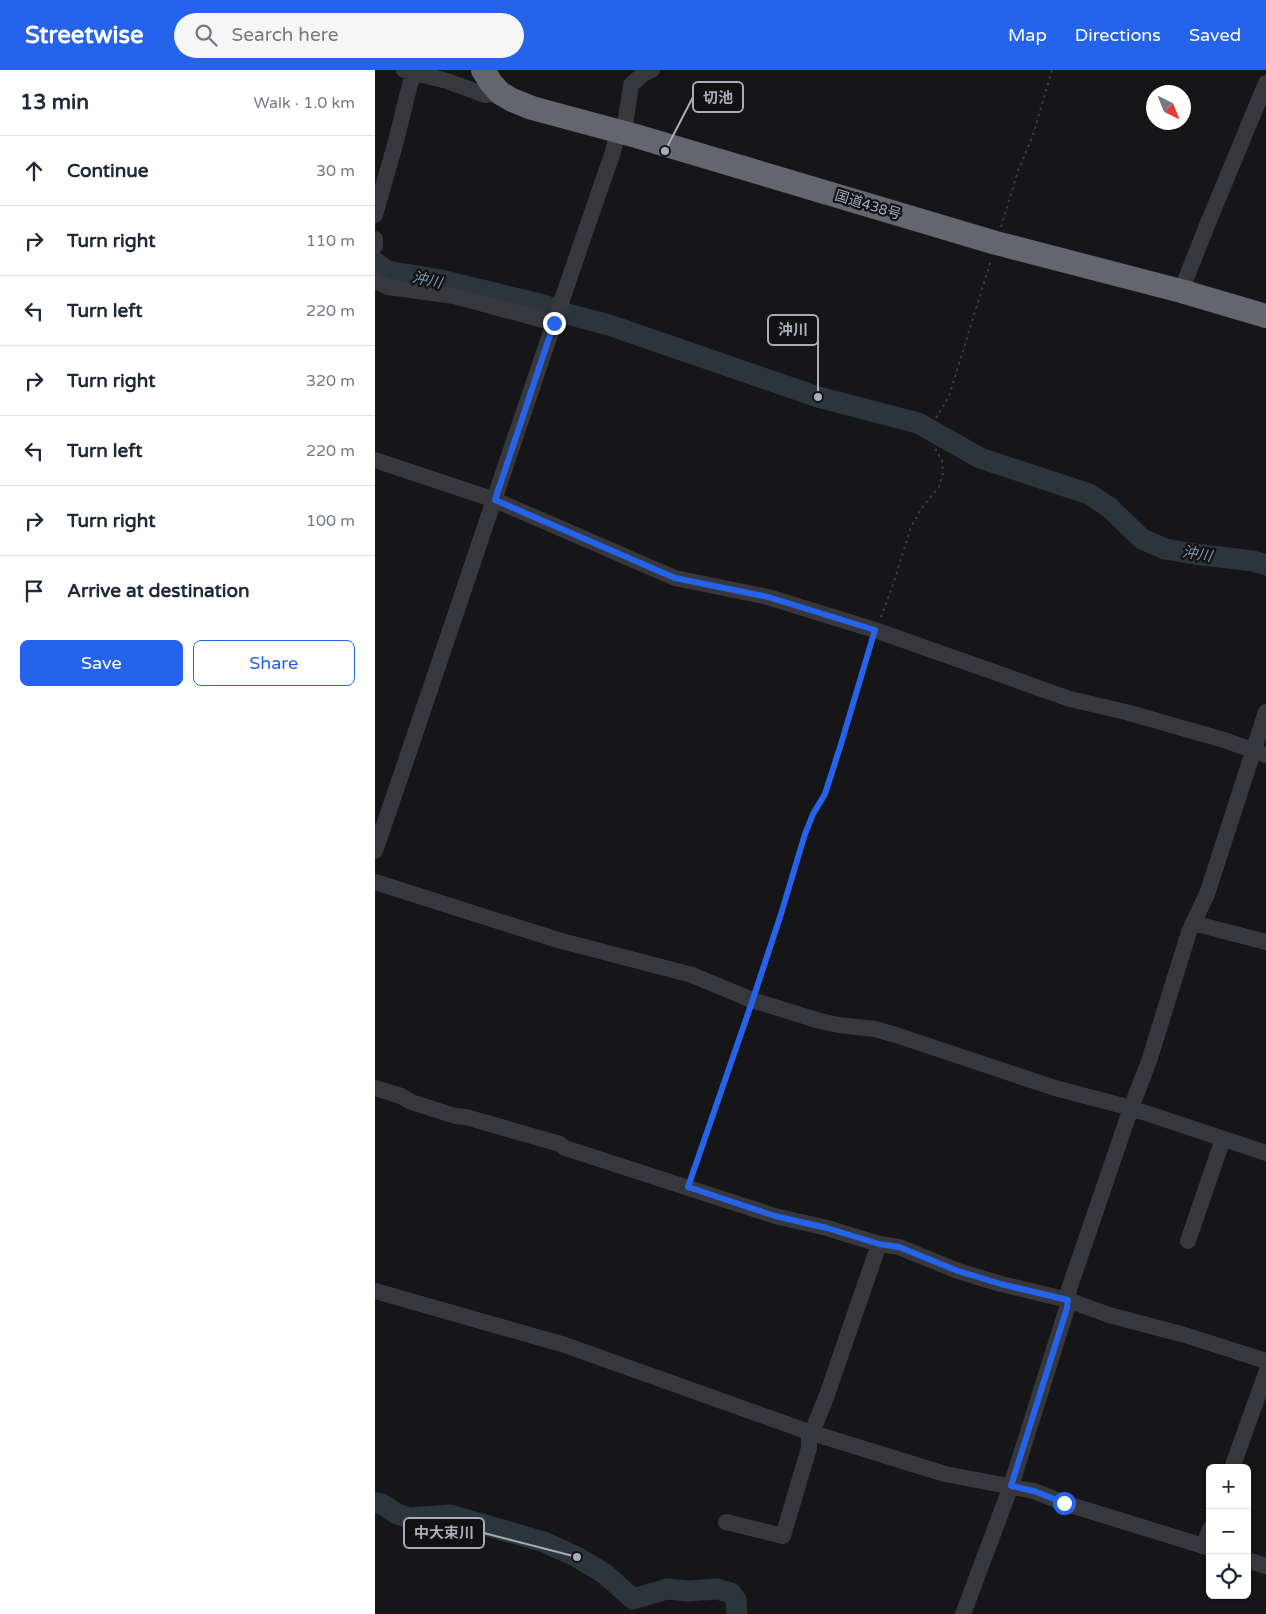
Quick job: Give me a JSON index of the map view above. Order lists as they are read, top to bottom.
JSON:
{
  "streets": {
    "highway": ["国道438号"]
  },
  "water": ["沖川"],
  "places": ["切池", "沖川", "中大束川"],
  "north": "bottom right",
  "page": {
    "header": "Streetwise",
    "search": "Search here",
    "nav": ["Map", "Directions", "Saved"],
    "heading": ["13 min", "Walk · 1.0 km"],
    "list": [
      ["Continue", "30 m"],
      ["Turn right", "110 m"],
      ["Turn left", "220 m"],
      ["Turn right", "320 m"],
      ["Turn left", "220 m"],
      ["Turn right", "100 m"],
      "Arrive at destination"
    ],
    "buttons": ["Save", "Share"],
    "map_buttons": ["+", "−"]
  }
}
